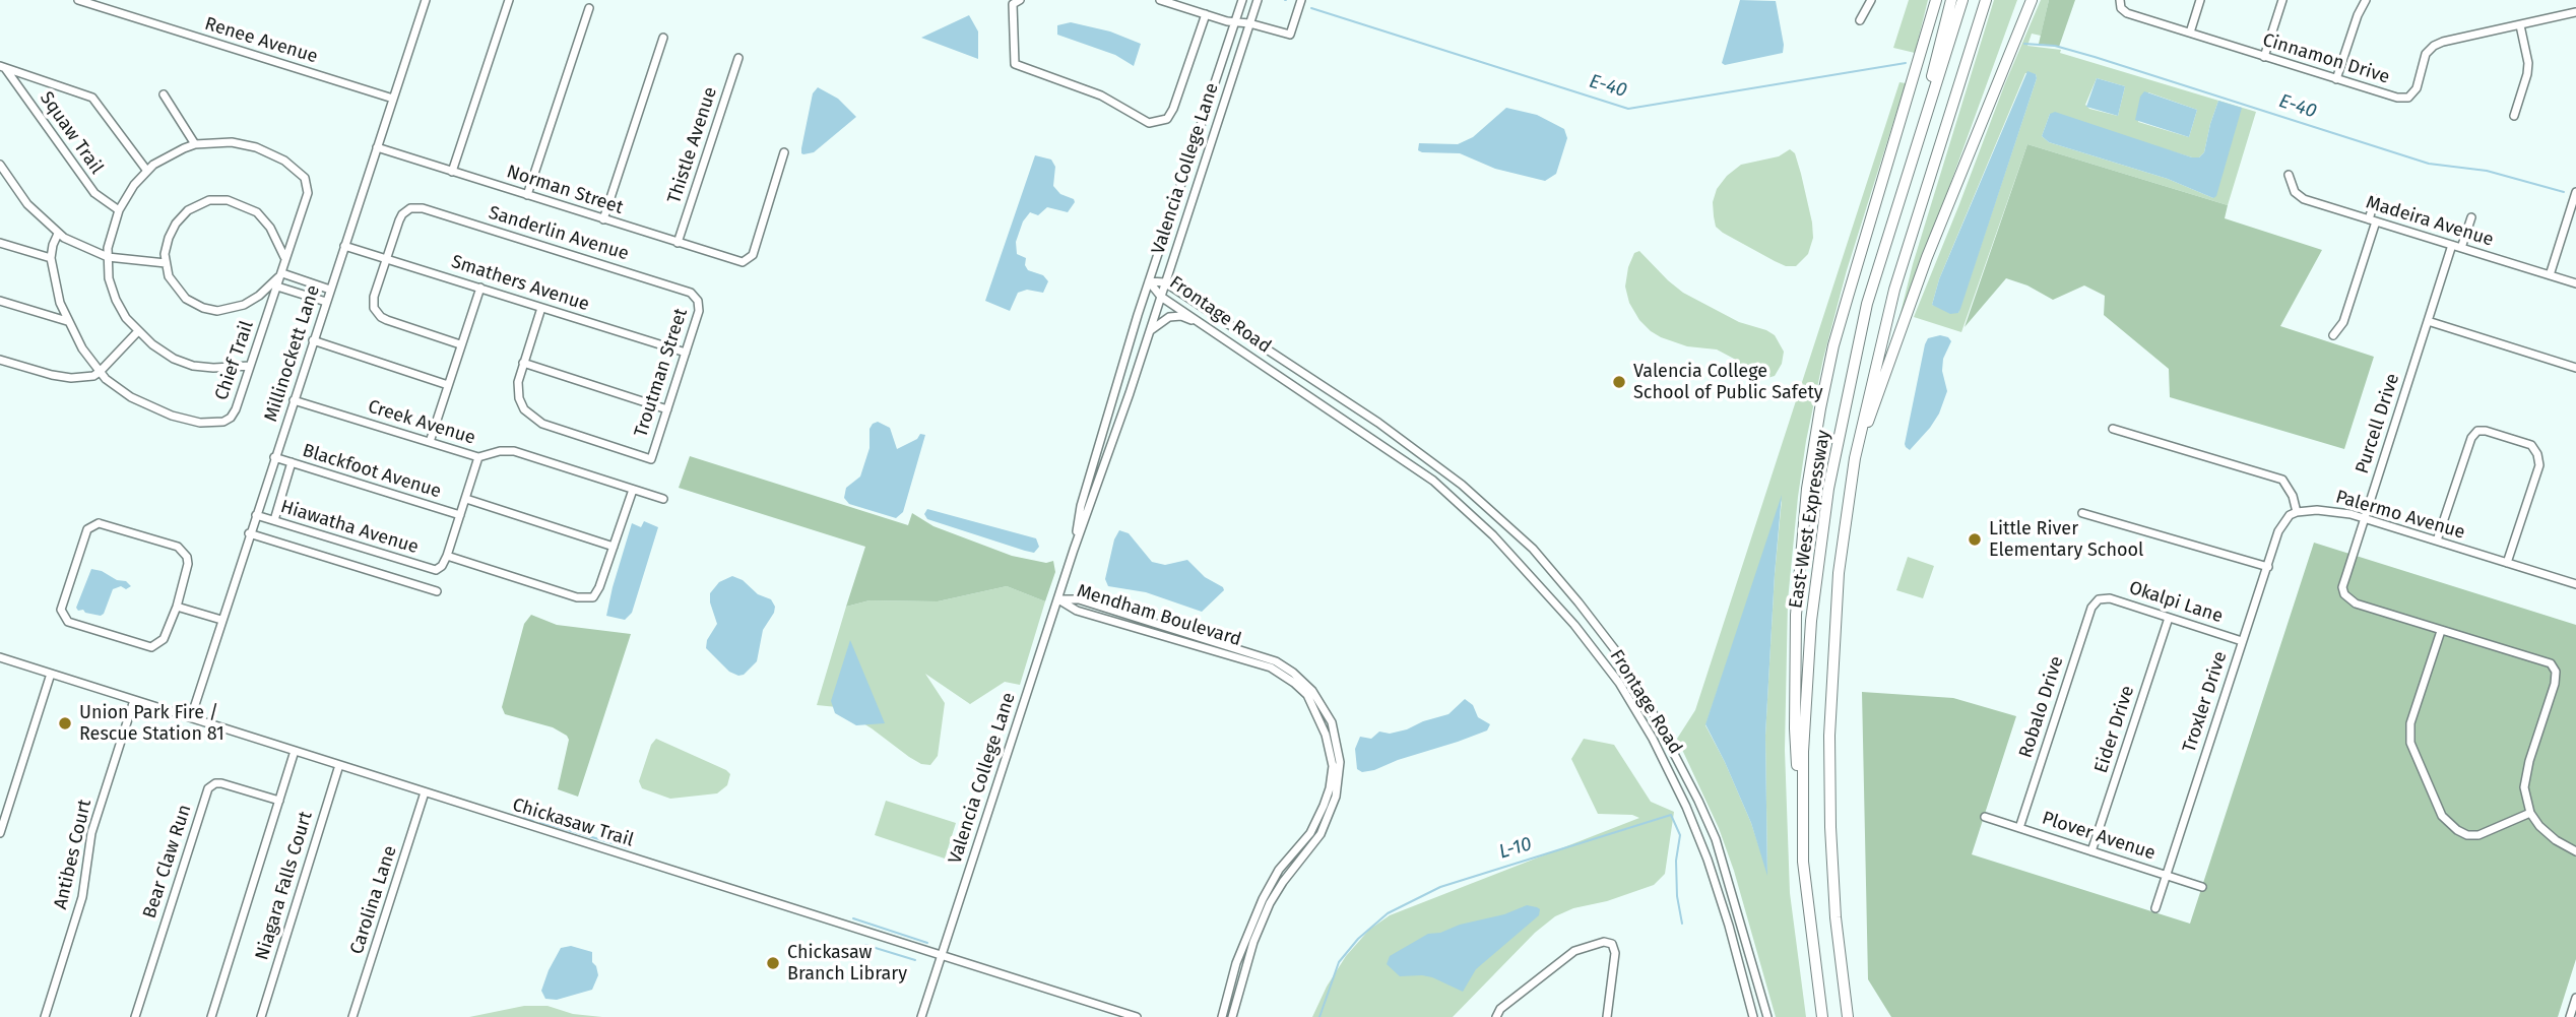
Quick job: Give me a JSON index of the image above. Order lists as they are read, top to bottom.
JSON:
{
  "streets": {
    "highway": ["East-West Expressway"],
    "street": [
      "Renee Avenue",
      "Cinnamon Drive",
      "Squaw Trail",
      "Thistle Avenue",
      "Valencia College Lane",
      "Norman Street",
      "Madeira Avenue",
      "Sanderlin Avenue",
      "Smathers Avenue",
      "Frontage Road",
      "Millinockett Lane",
      "Chief Trail",
      "Troutman Street",
      "Creek Avenue",
      "Purcell Drive",
      "Blackfoot Avenue",
      "Palermo Avenue",
      "Hiawatha Avenue",
      "Okalpi Lane",
      "Mendham Boulevard",
      "Troxler Drive",
      "Robalo Drive",
      "Eider Drive",
      "Chickasaw Trail",
      "Plover Avenue",
      "Antibes Court",
      "Bear Claw Run",
      "Niagara Falls Court",
      "Carolina Lane"
    ]
  },
  "crossings": [
    ["Renee Avenue", "Millinockett Lane"],
    ["Thistle Avenue", "Norman Street"],
    ["Valencia College Lane", "Frontage Road"],
    ["Valencia College Lane", "Mendham Boulevard"],
    ["Valencia College Lane", "Chickasaw Trail"],
    ["Norman Street", "Millinockett Lane"],
    ["Madeira Avenue", "Purcell Drive"],
    ["Sanderlin Avenue", "Smathers Avenue"],
    ["Sanderlin Avenue", "Troutman Street"],
    ["Smathers Avenue", "Millinockett Lane"],
    ["Smathers Avenue", "Troutman Street"],
    ["Millinockett Lane", "Creek Avenue"],
    ["Millinockett Lane", "Blackfoot Avenue"],
    ["Millinockett Lane", "Hiawatha Avenue"],
    ["Millinockett Lane", "Chickasaw Trail"],
    ["Purcell Drive", "Palermo Avenue"],
    ["Palermo Avenue", "Troxler Drive"],
    ["Okalpi Lane", "Troxler Drive"],
    ["Okalpi Lane", "Robalo Drive"],
    ["Okalpi Lane", "Eider Drive"],
    ["Troxler Drive", "Plover Avenue"],
    ["Robalo Drive", "Plover Avenue"],
    ["Eider Drive", "Plover Avenue"],
    ["Chickasaw Trail", "Antibes Court"],
    ["Chickasaw Trail", "Niagara Falls Court"],
    ["Chickasaw Trail", "Carolina Lane"]
  ],
  "water": ["E-40", "L-10"],
  "places": [
    "Valencia College School of Public Safety",
    "Little River Elementary School",
    "Union Park Fire / Rescue Station 81",
    "Chickasaw Branch Library"
  ]
}
